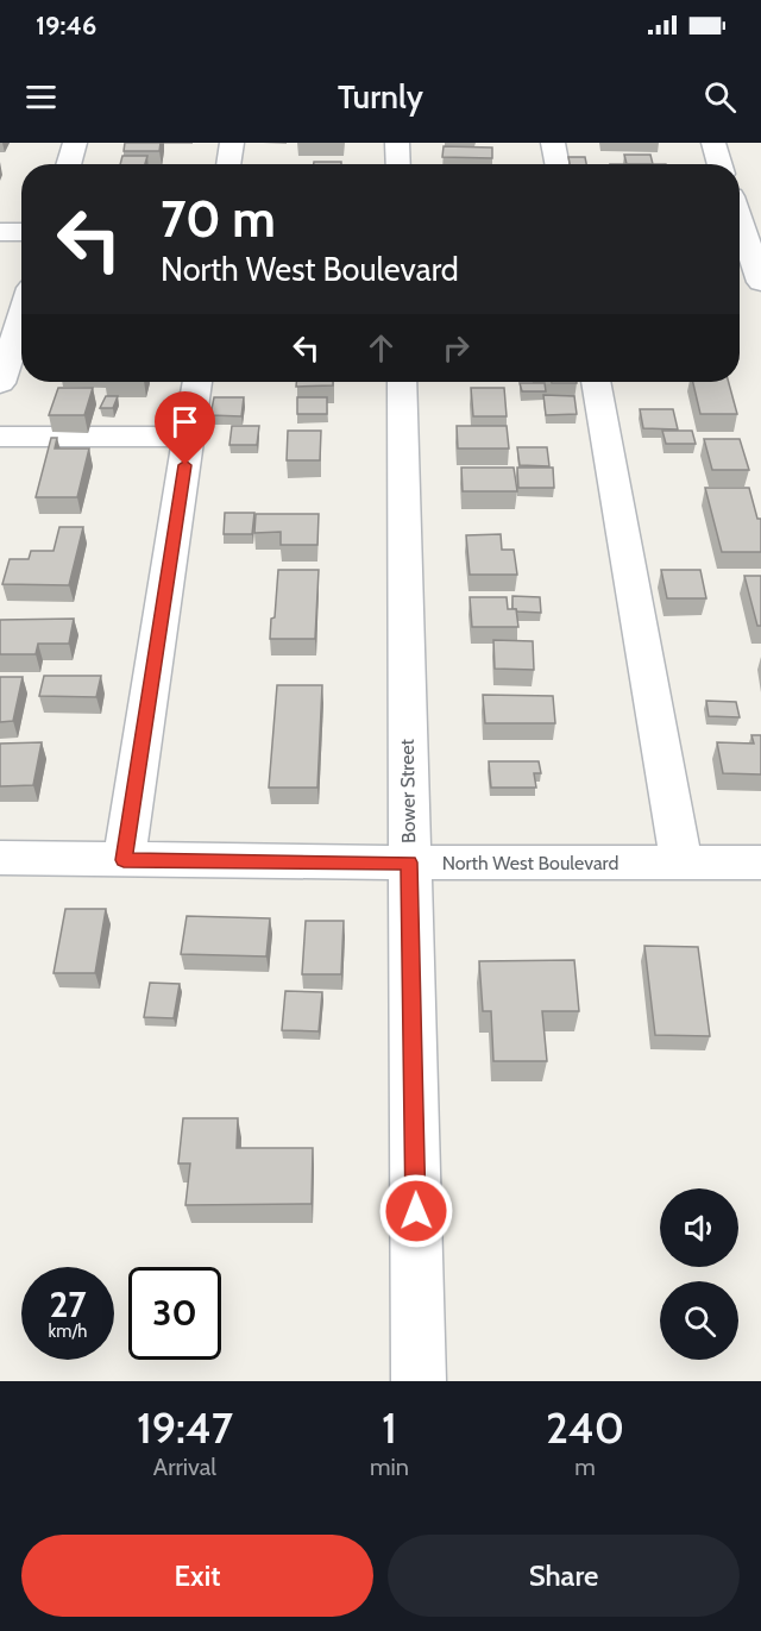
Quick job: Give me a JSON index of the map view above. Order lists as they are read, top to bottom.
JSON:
{
  "streets": {
    "street": ["Bower Street", "North West Boulevard"]
  },
  "crossings": [
    ["Bower Street", "North West Boulevard"]
  ],
  "page": {
    "status": "19:46",
    "header": "Turnly",
    "turn": ["70 m", "North West Boulevard"],
    "speed": "27 km/h",
    "limit": "30",
    "eta": [
      "19:47",
      "Arrival",
      "1",
      "min",
      "240",
      "m"
    ],
    "buttons": ["Exit", "Share"]
  }
}
